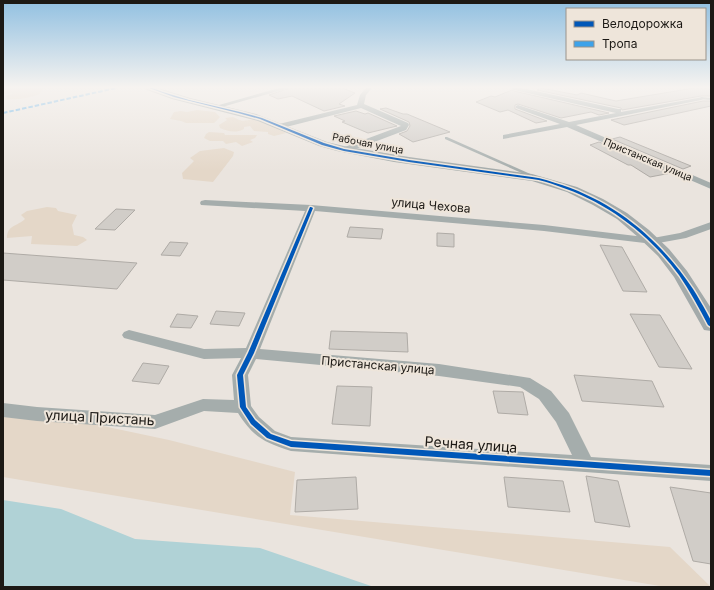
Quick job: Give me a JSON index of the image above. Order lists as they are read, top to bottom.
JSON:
{
  "streets": {
    "street": [
      "Рабочая улица",
      "Пристанская улица",
      "улица Чехова",
      "улица Пристань",
      "Речная улица"
    ]
  },
  "crossings": [
    ["Рабочая улица", "улица Чехова"],
    ["Пристанская улица", "Речная улица"],
    ["улица Пристань", "Речная улица"]
  ],
  "legend": ["Велодорожка", "Тропа"]
}
